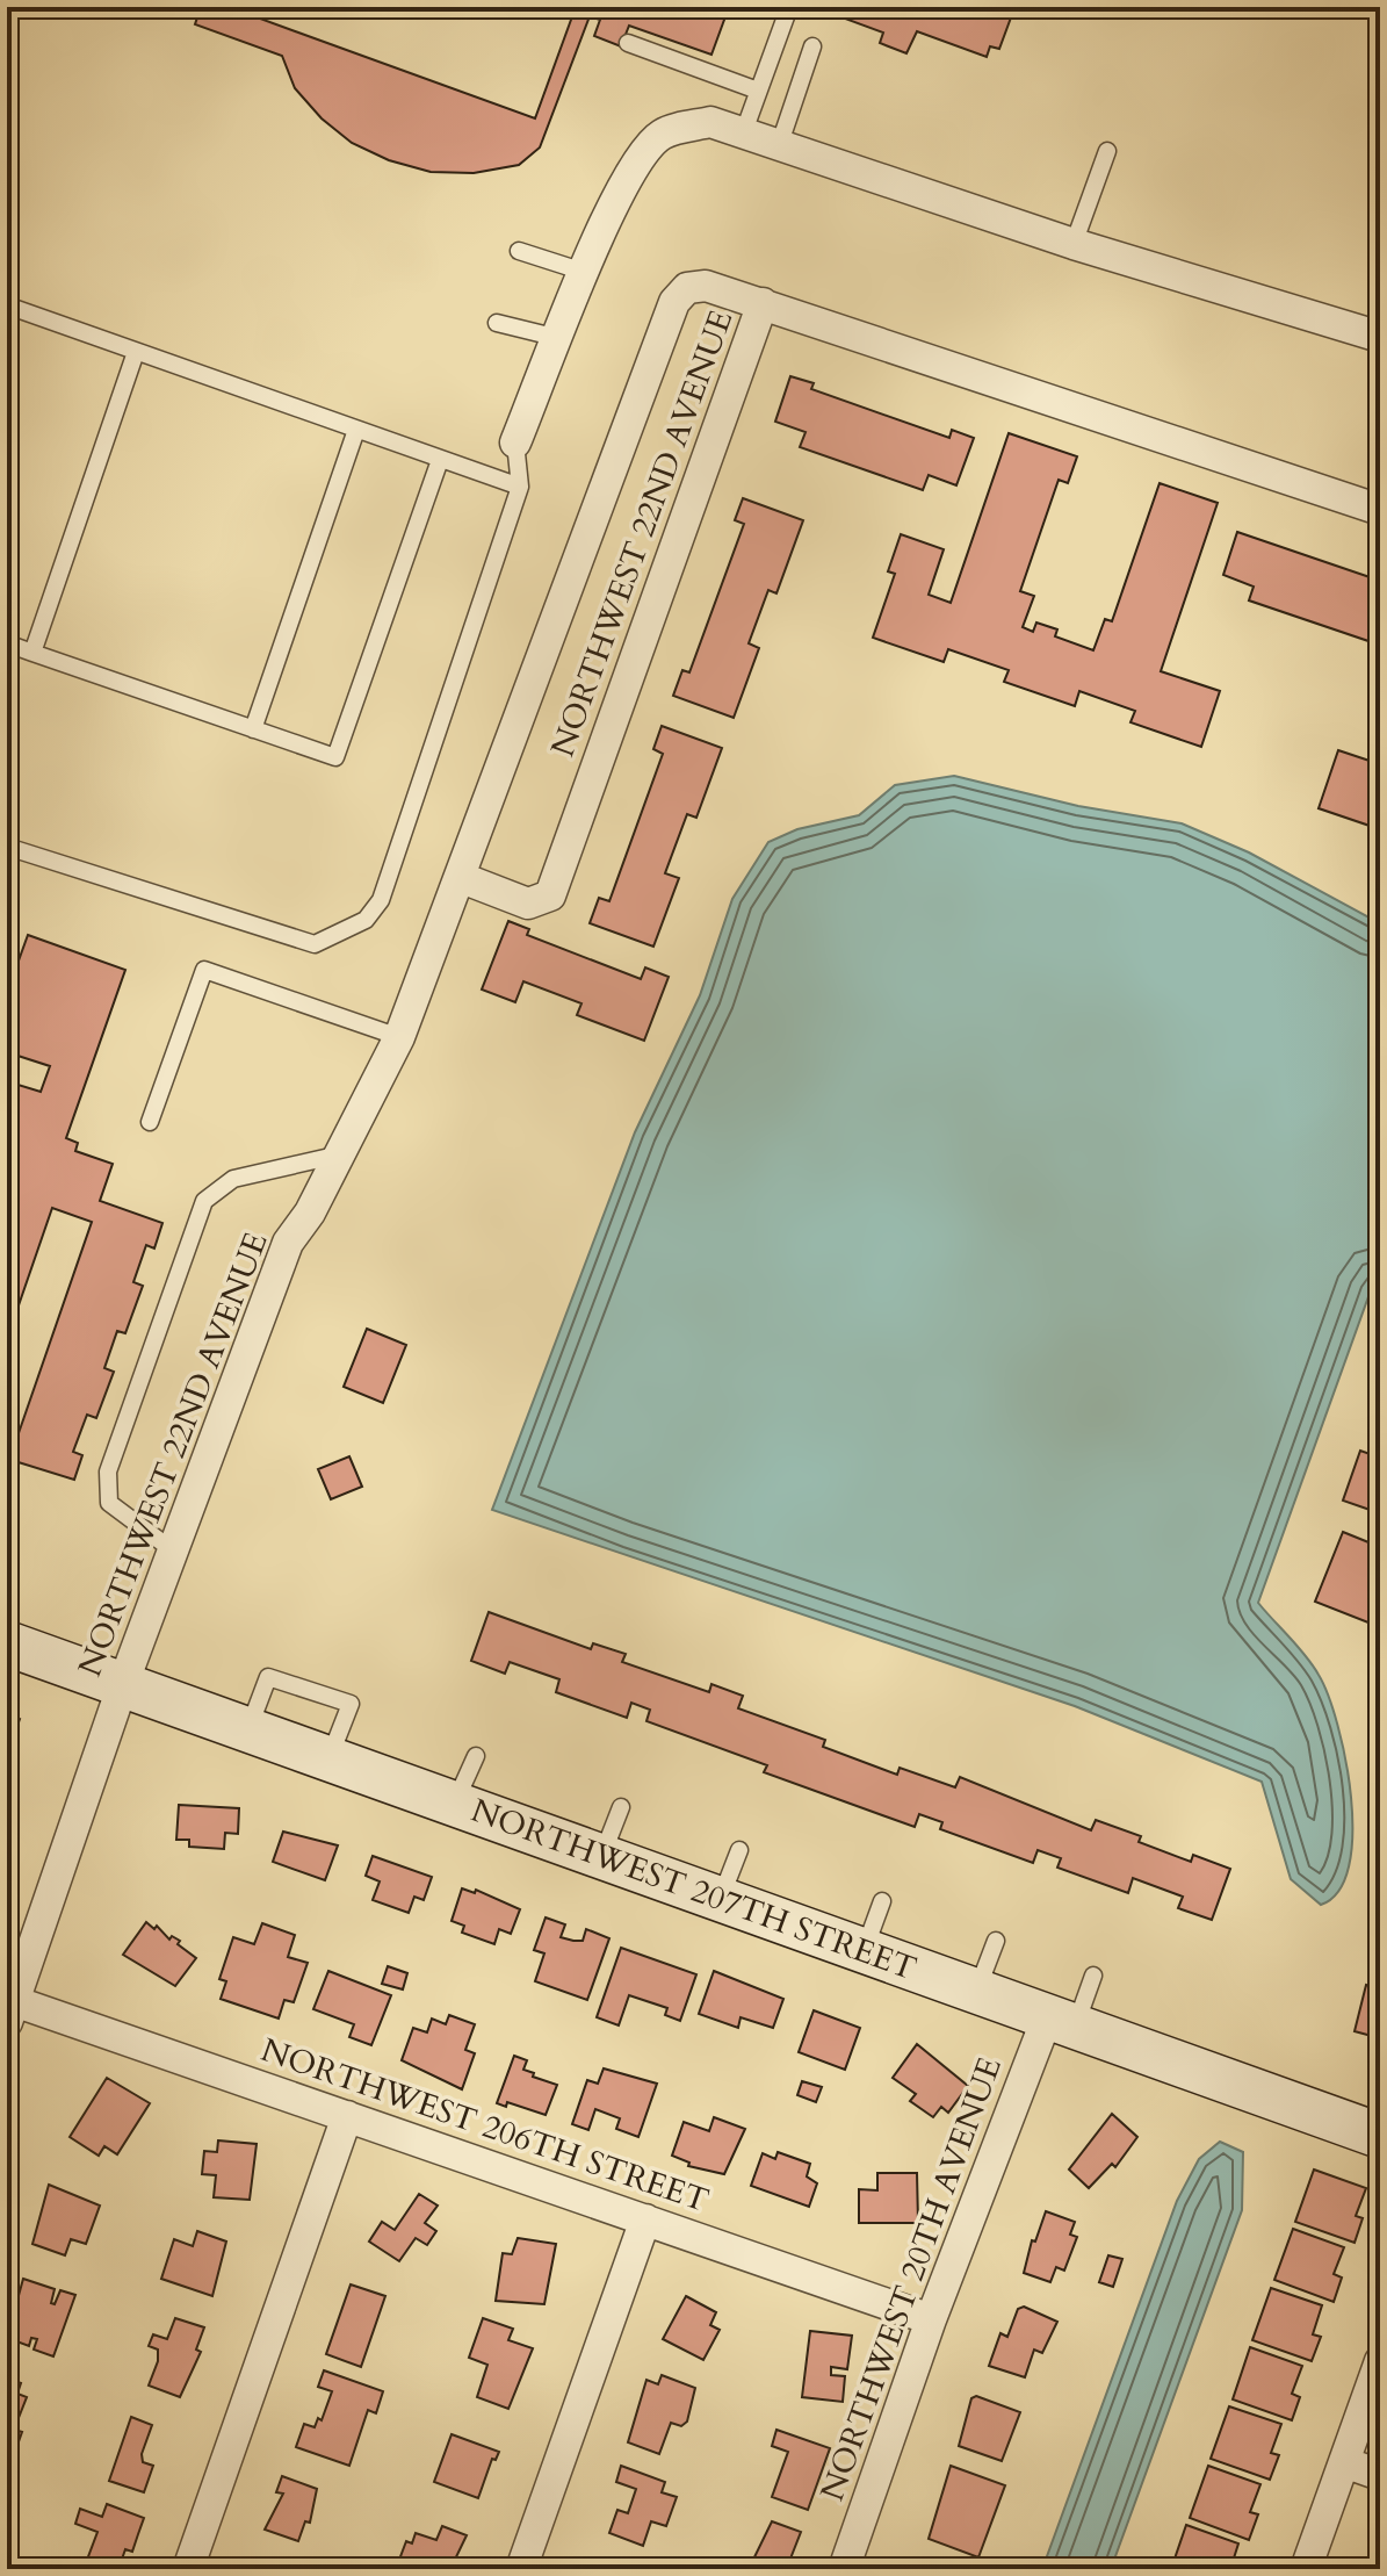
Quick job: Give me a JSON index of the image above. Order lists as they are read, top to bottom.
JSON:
{
  "streets": {
    "street": [
      "NORTHWEST 22ND AVENUE",
      "NORTHWEST 207TH STREET",
      "NORTHWEST 206TH STREET",
      "NORTHWEST 20TH AVENUE"
    ]
  },
  "crossings": [
    ["NORTHWEST 22ND AVENUE", "NORTHWEST 207TH STREET"],
    ["NORTHWEST 22ND AVENUE", "NORTHWEST 206TH STREET"],
    ["NORTHWEST 207TH STREET", "NORTHWEST 20TH AVENUE"],
    ["NORTHWEST 206TH STREET", "NORTHWEST 20TH AVENUE"]
  ]
}
